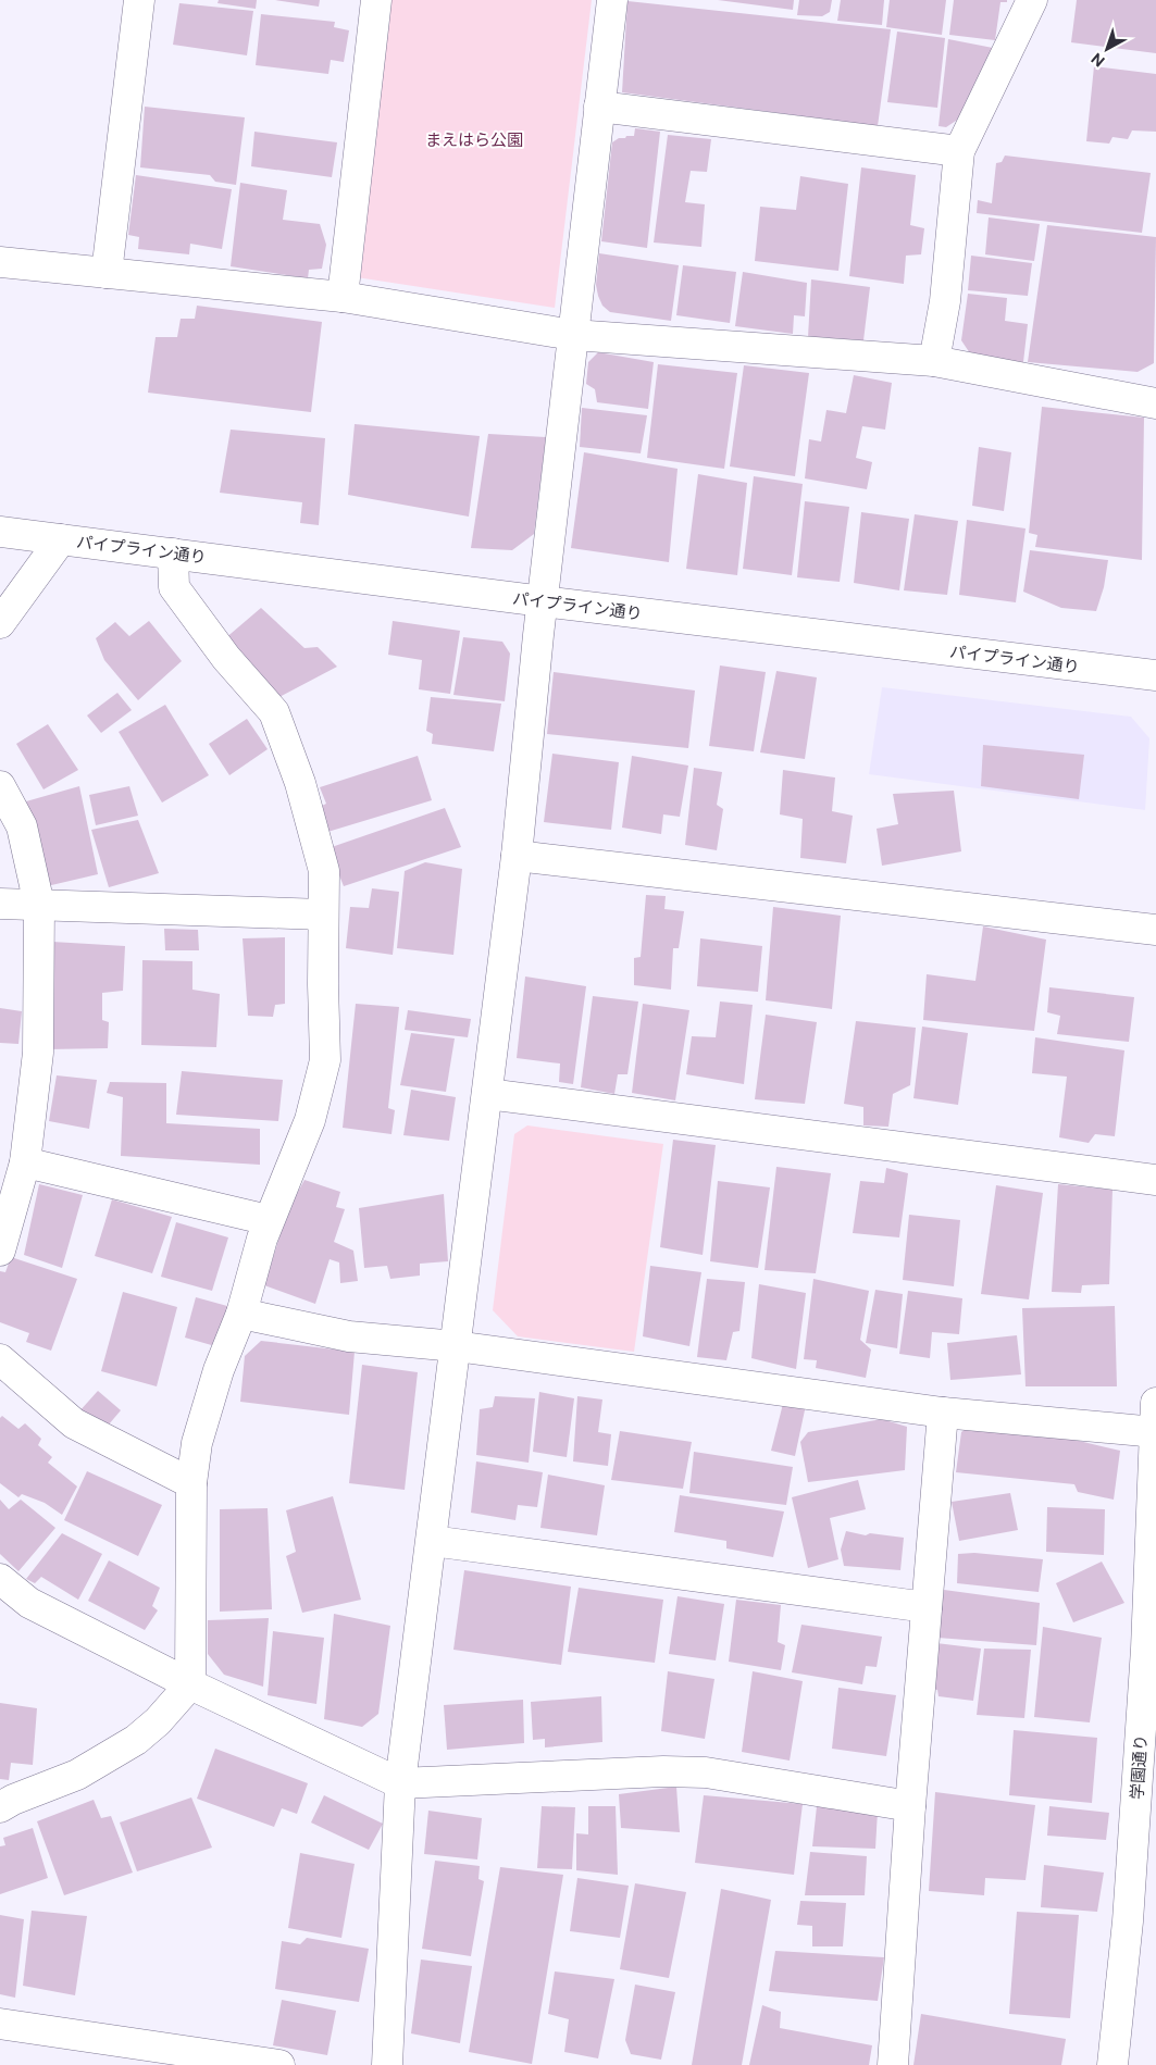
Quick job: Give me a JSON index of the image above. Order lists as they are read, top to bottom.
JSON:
{
  "streets": {
    "street": ["パイプライン通り", "学園通り"]
  },
  "parks": ["まえはら公園"],
  "north": "bottom left"
}
